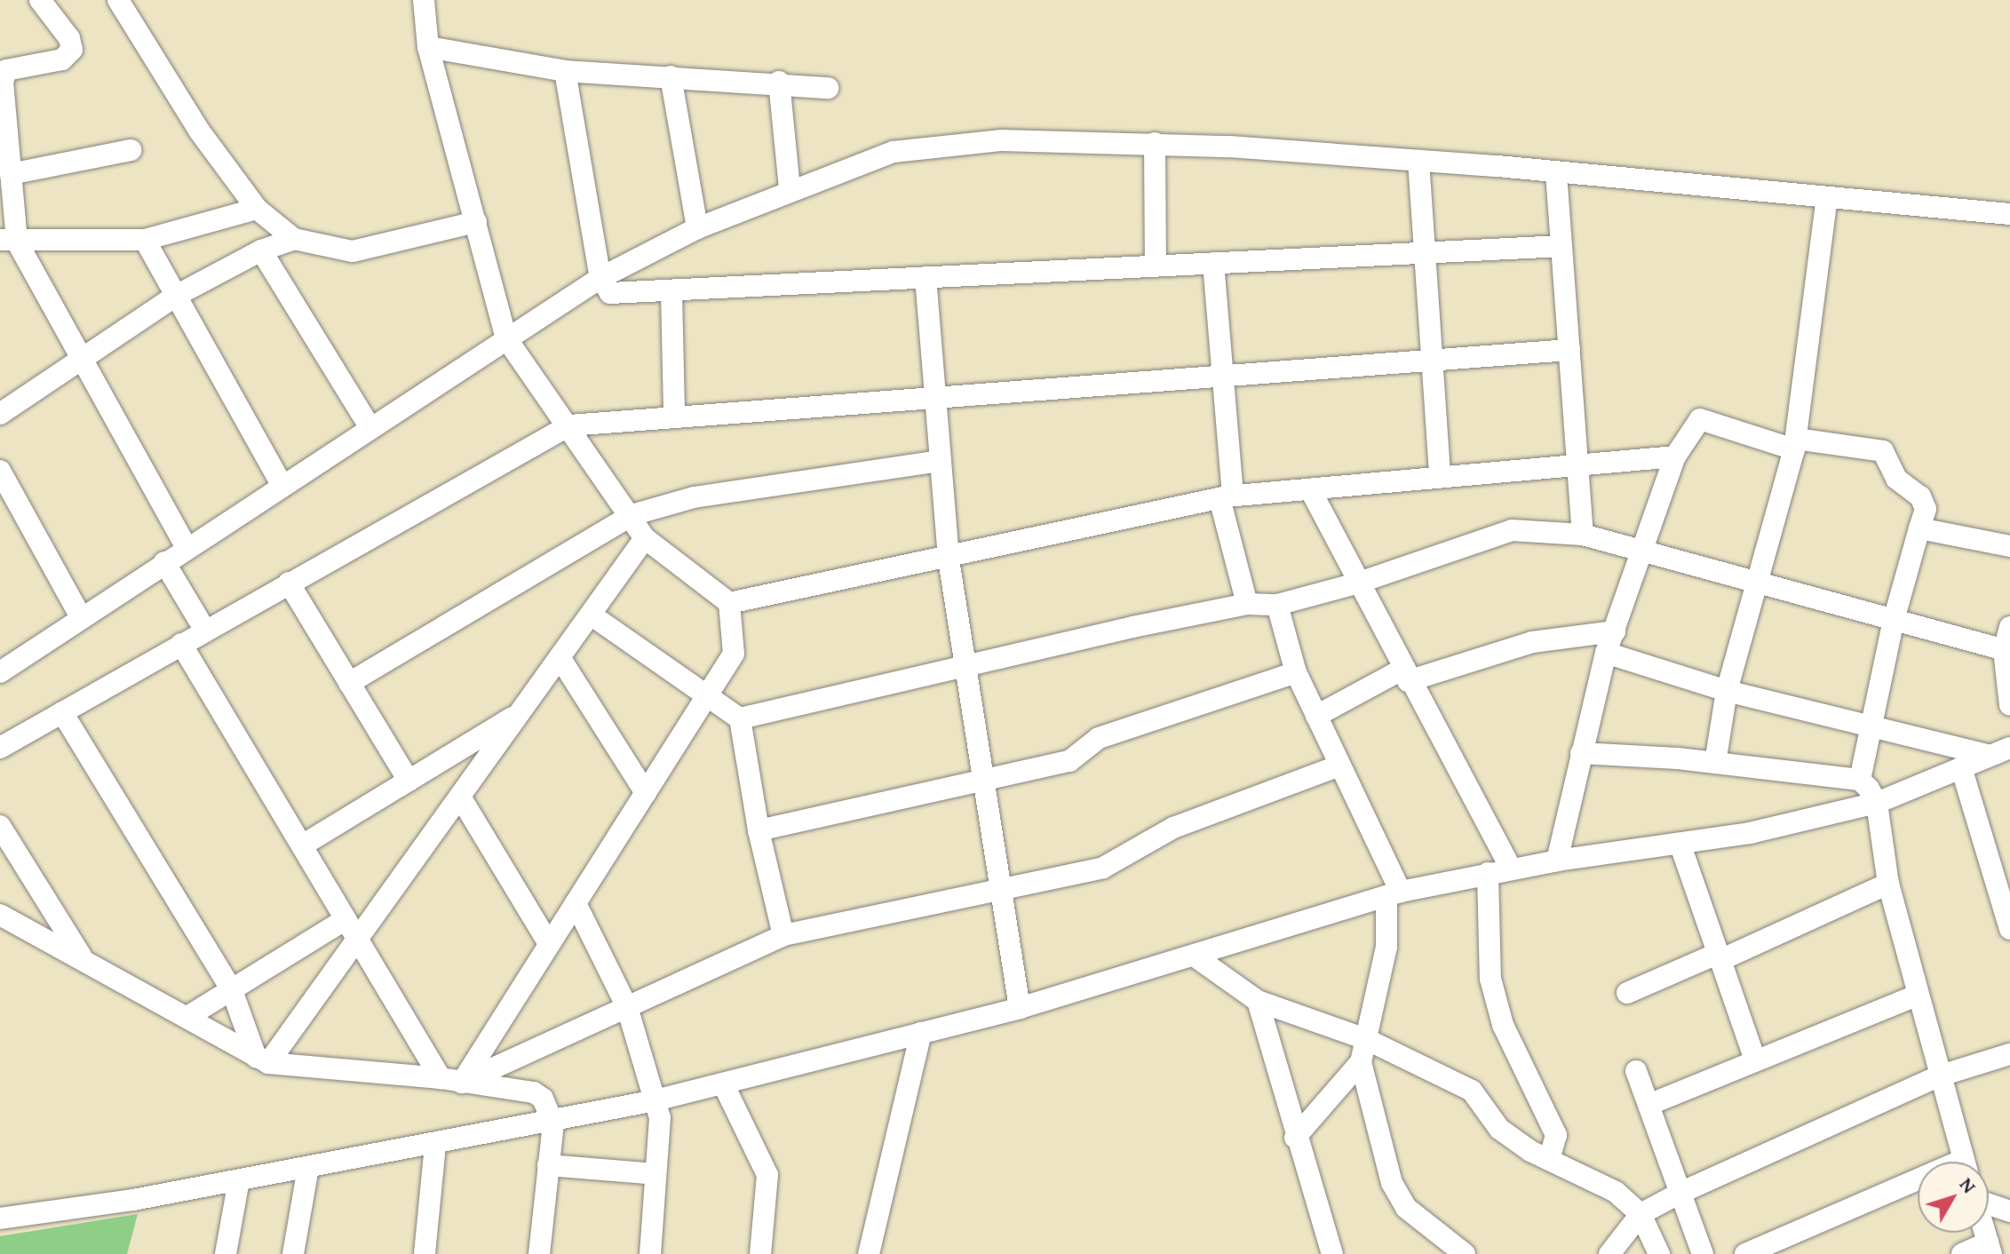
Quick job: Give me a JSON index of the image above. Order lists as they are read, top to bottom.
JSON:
{
  "north": "top right"
}
